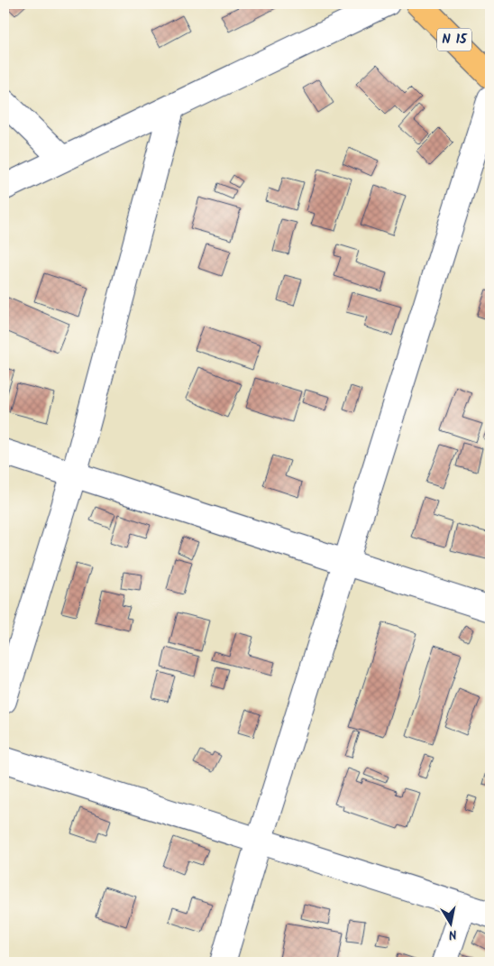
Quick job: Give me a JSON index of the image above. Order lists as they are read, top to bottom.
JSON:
{
  "streets": {
    "main road": ["N 15"]
  },
  "north": "bottom"
}
